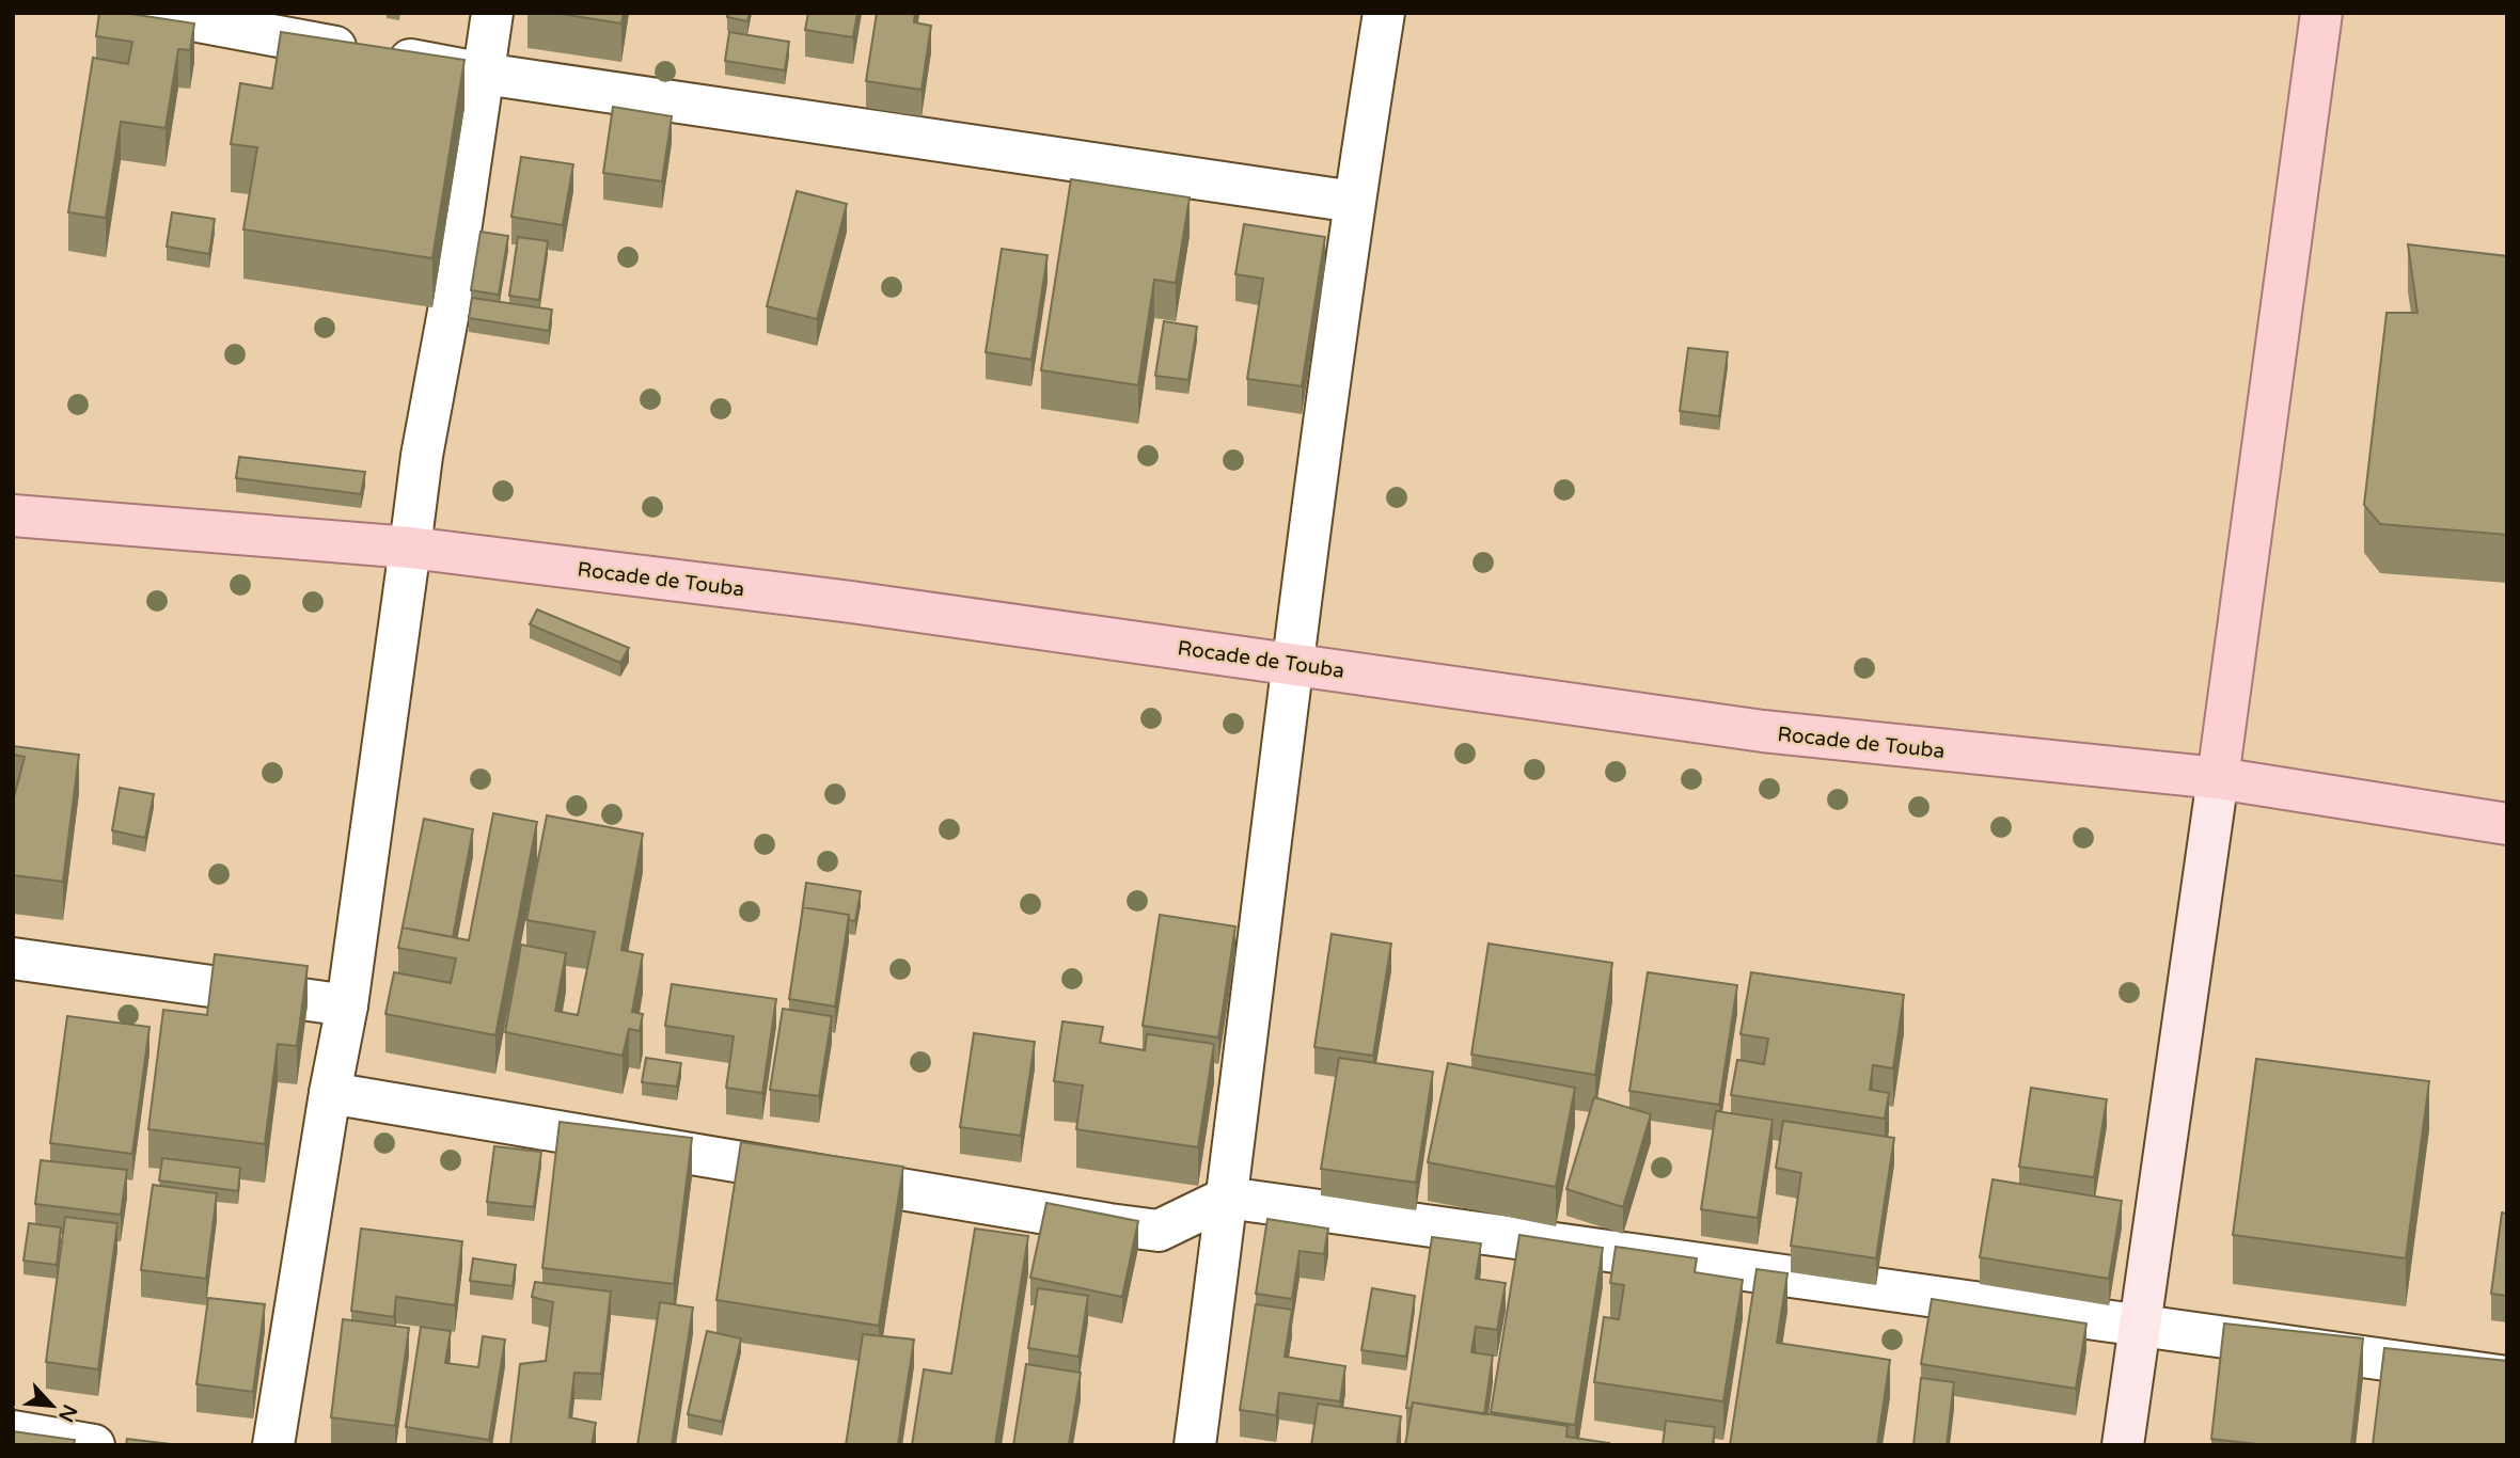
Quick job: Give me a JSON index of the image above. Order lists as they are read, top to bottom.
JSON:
{
  "streets": {
    "main road": ["Rocade de Touba"]
  },
  "north": "bottom right"
}
